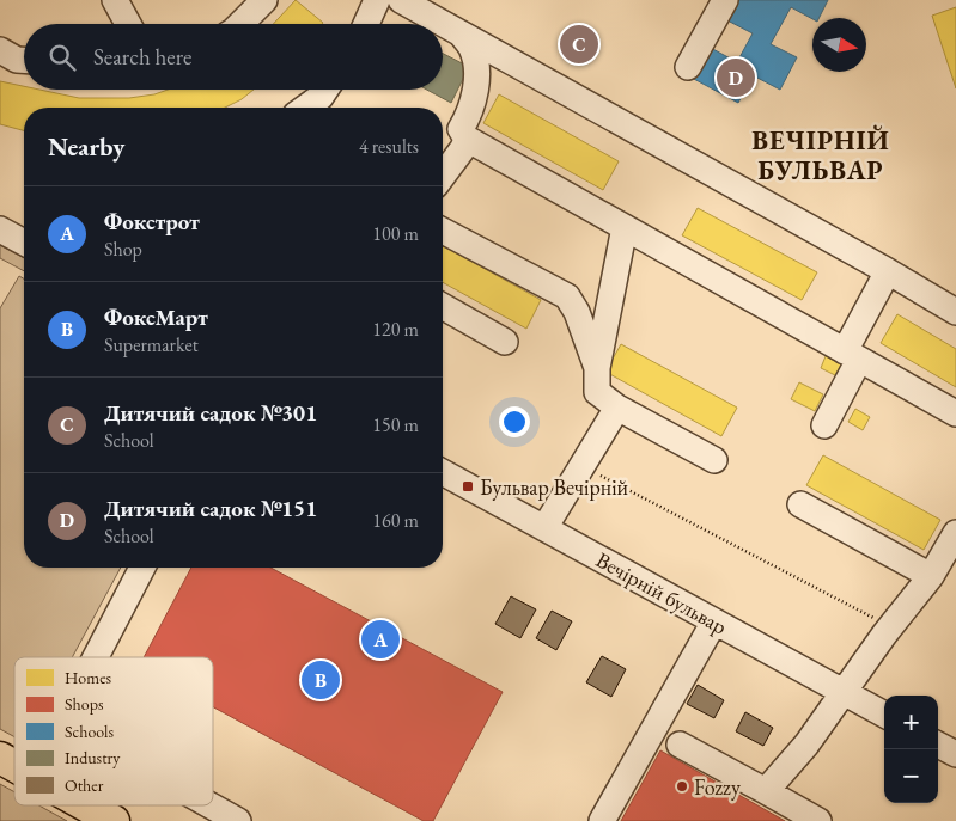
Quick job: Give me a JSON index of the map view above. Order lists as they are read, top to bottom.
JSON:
{
  "streets": {
    "street": ["Вечірній бульвар"]
  },
  "districts": ["ВЕЧІРНІЙ БУЛЬВАР"],
  "places": {
    "transit": ["Бульвар Вечірній"],
    "other": ["Fozzy"]
  },
  "legend": [
    "Homes",
    "Shops",
    "Schools",
    "Industry",
    "Other"
  ],
  "north": "right",
  "page": {
    "pins": [
      "C",
      "D",
      "A",
      "B"
    ],
    "search": "Search here",
    "heading": ["Nearby", "4 results"],
    "list": [
      {
        "mark": "A",
        "name": "Фокстрот",
        "note": "Shop",
        "value": "100 m"
      },
      {
        "mark": "B",
        "name": "ФоксМарт",
        "note": "Supermarket",
        "value": "120 m"
      },
      {
        "mark": "C",
        "name": "Дитячий садок №301",
        "note": "School",
        "value": "150 m"
      },
      {
        "mark": "D",
        "name": "Дитячий садок №151",
        "note": "School",
        "value": "160 m"
      }
    ],
    "map_buttons": ["+", "−"]
  }
}
